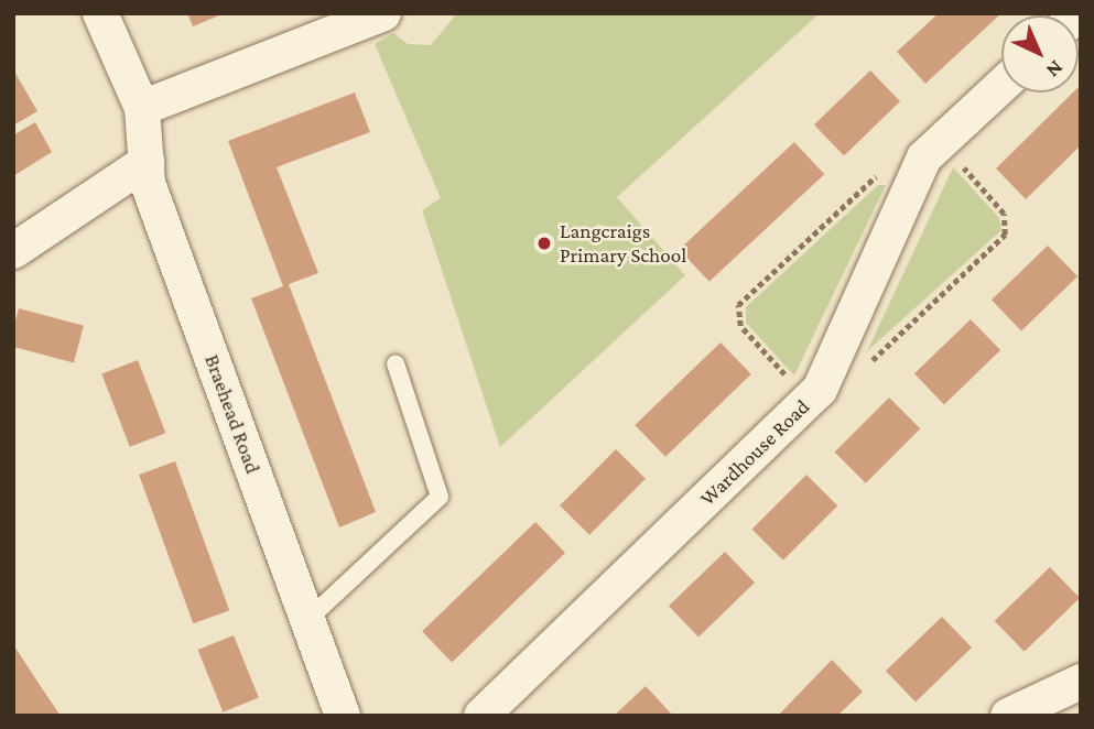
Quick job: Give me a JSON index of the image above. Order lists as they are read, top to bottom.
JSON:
{
  "streets": {
    "street": ["Braehead Road", "Wardhouse Road"]
  },
  "places": ["Langcraigs Primary School"],
  "north": "bottom right"
}
